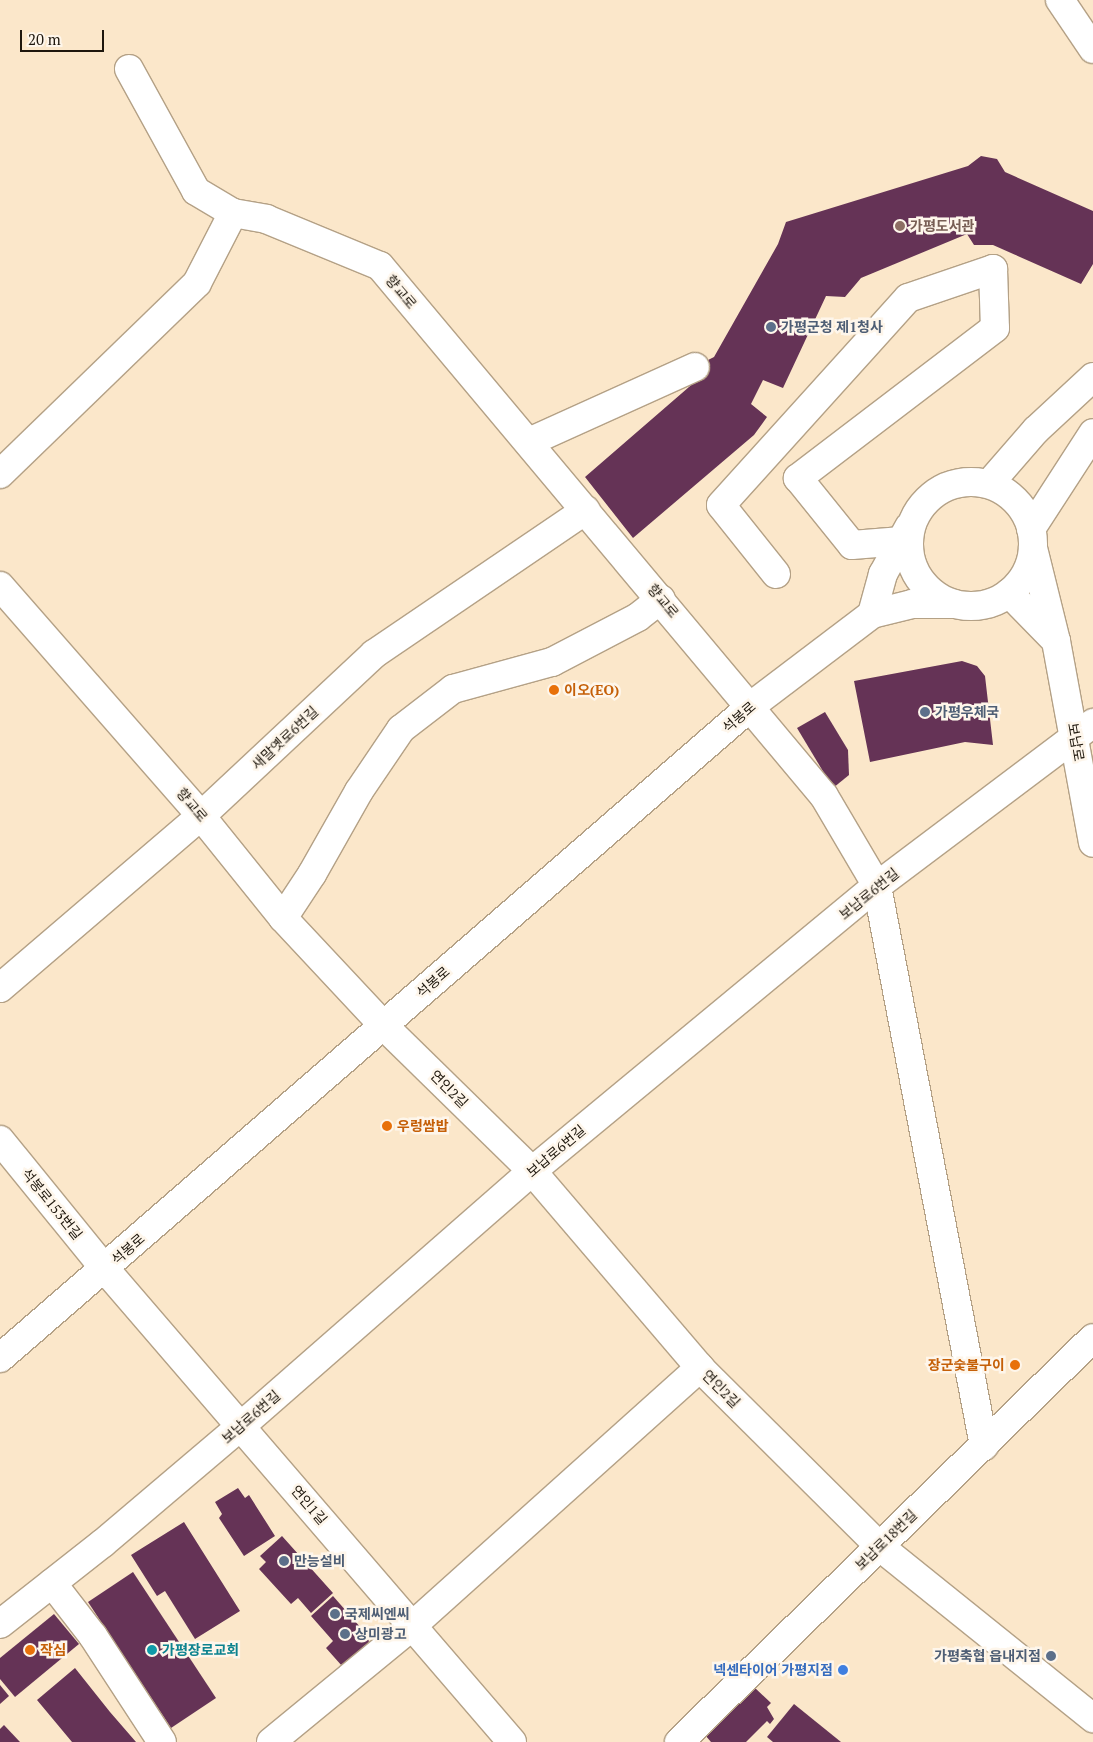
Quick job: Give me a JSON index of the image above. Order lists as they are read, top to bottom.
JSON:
{
  "streets": {
    "street": [
      "향교로",
      "석봉로",
      "새말옛로6번길",
      "보납로",
      "보납로6번길",
      "연인2길",
      "석봉로153번길",
      "연인1길",
      "보납로18번길"
    ]
  },
  "crossings": [
    ["향교로", "석봉로"],
    ["향교로", "새말옛로6번길"],
    ["향교로", "보납로6번길"],
    ["향교로", "연인2길"],
    ["향교로", "보납로18번길"],
    ["석봉로", "연인2길"],
    ["석봉로", "석봉로153번길"],
    ["석봉로", "연인1길"],
    ["보납로", "보납로6번길"],
    ["보납로6번길", "연인2길"],
    ["보납로6번길", "연인1길"],
    ["연인2길", "보납로18번길"],
    ["석봉로153번길", "연인1길"]
  ],
  "places": [
    "가평도서관",
    "가평군청 제1청사",
    "이오(EO)",
    "가평우체국",
    "우렁쌈밥",
    "장군숯불구이",
    "만능설비",
    "국제씨엔씨",
    "상미광고",
    "작심",
    "가평장로교회",
    "가평축협 읍내지점",
    "넥센타이어 가평지점"
  ],
  "scale_bar": "20 m"
}
